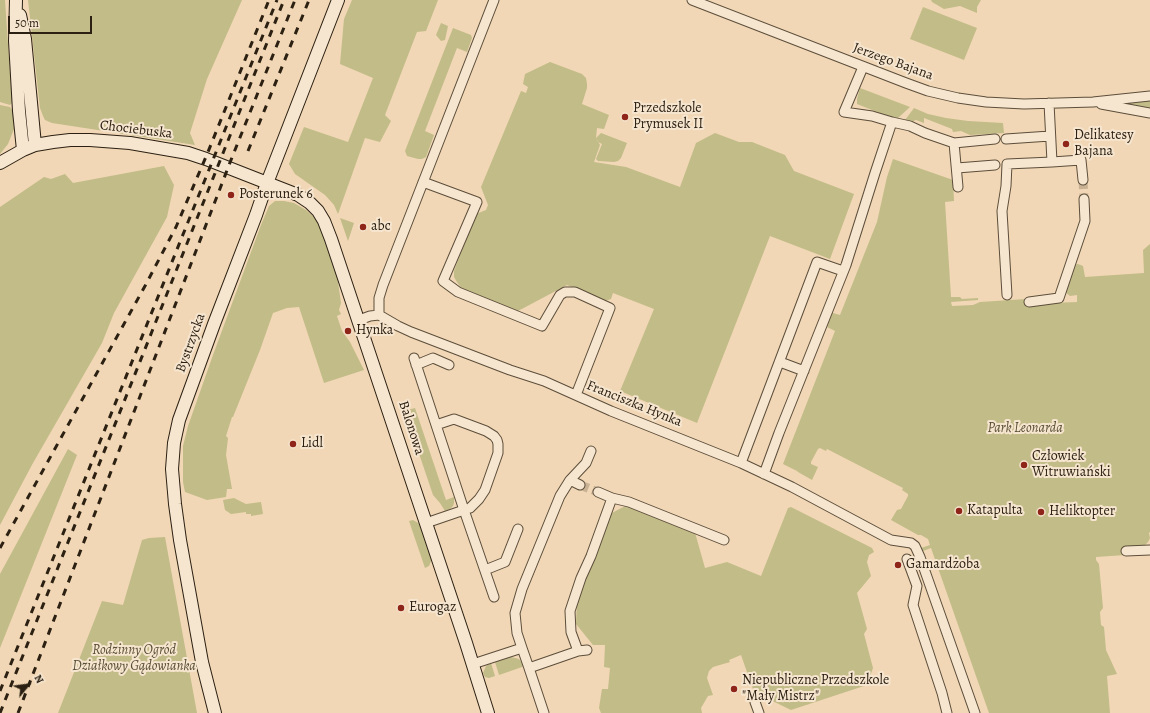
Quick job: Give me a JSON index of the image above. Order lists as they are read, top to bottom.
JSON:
{
  "streets": {
    "street": [
      "Jerzego Bajana",
      "Chociebuska",
      "Bystrzycka",
      "Franciszka Hynka",
      "Balonowa"
    ]
  },
  "crossings": [
    ["Chociebuska", "Bystrzycka"],
    ["Chociebuska", "Balonowa"],
    ["Bystrzycka", "Balonowa"]
  ],
  "parks": ["Park Leonarda", "Rodzinny Ogród Działkowy Gądowianka"],
  "places": [
    "Przedszkole Prymusek II",
    "Delikatesy Bajana",
    "Posterunek 6",
    "abc",
    "Hynka",
    "Lidl",
    "Człowiek Witruwiański",
    "Katapulta",
    "Heliktopter",
    "Gamardżoba",
    "Eurogaz",
    "Niepubliczne Przedszkole \"Mały Mistrz\""
  ],
  "scale_bar": "50 m",
  "north": "top right"
}
